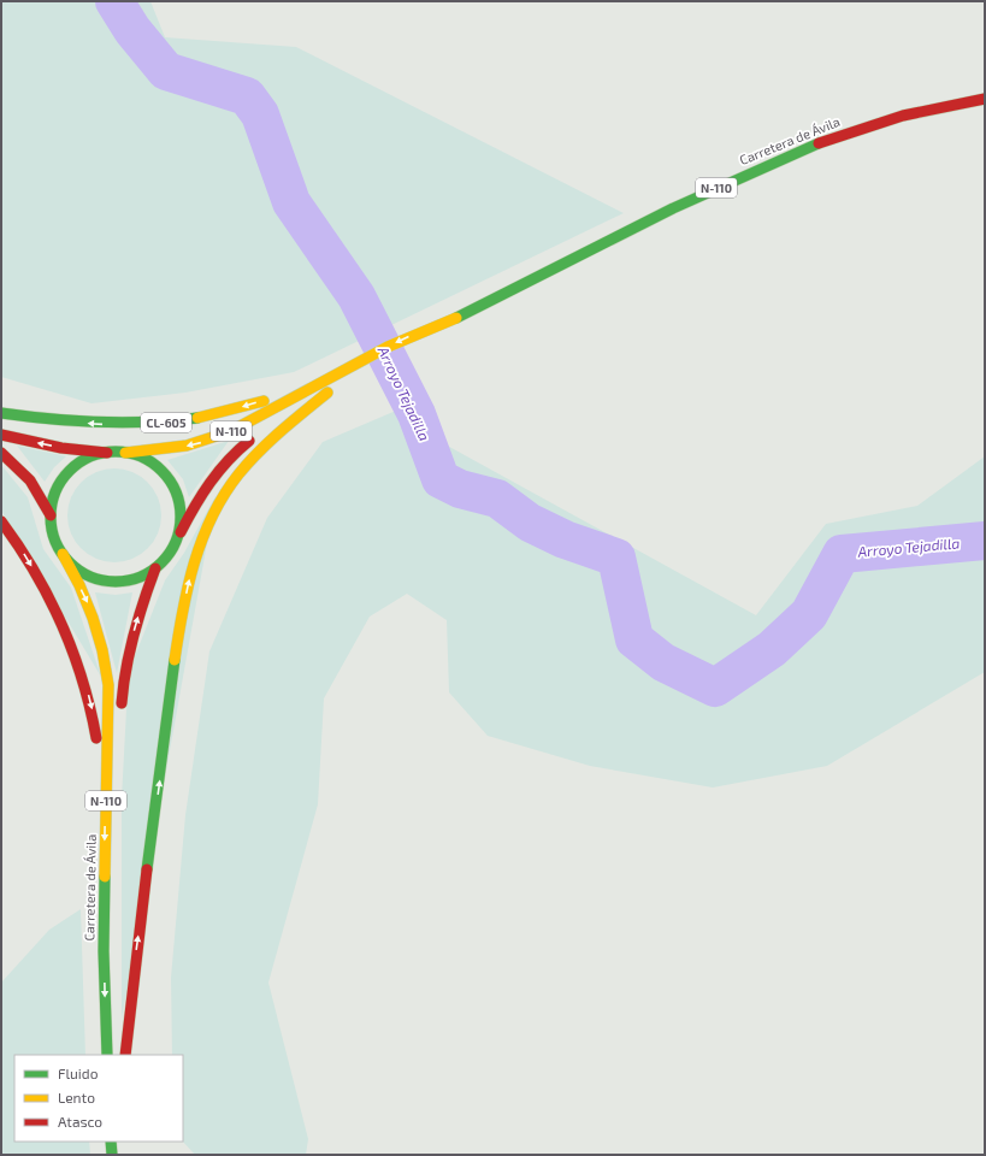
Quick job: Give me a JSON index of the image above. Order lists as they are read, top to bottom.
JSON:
{
  "streets": {
    "main road": ["Carretera de Ávila", "N-110", "CL-605"]
  },
  "crossings": [
    ["Carretera de Ávila", "N-110"],
    ["N-110", "CL-605"]
  ],
  "water": ["Arroyo Tejadilla"],
  "legend": ["Fluido", "Lento", "Atasco"]
}
